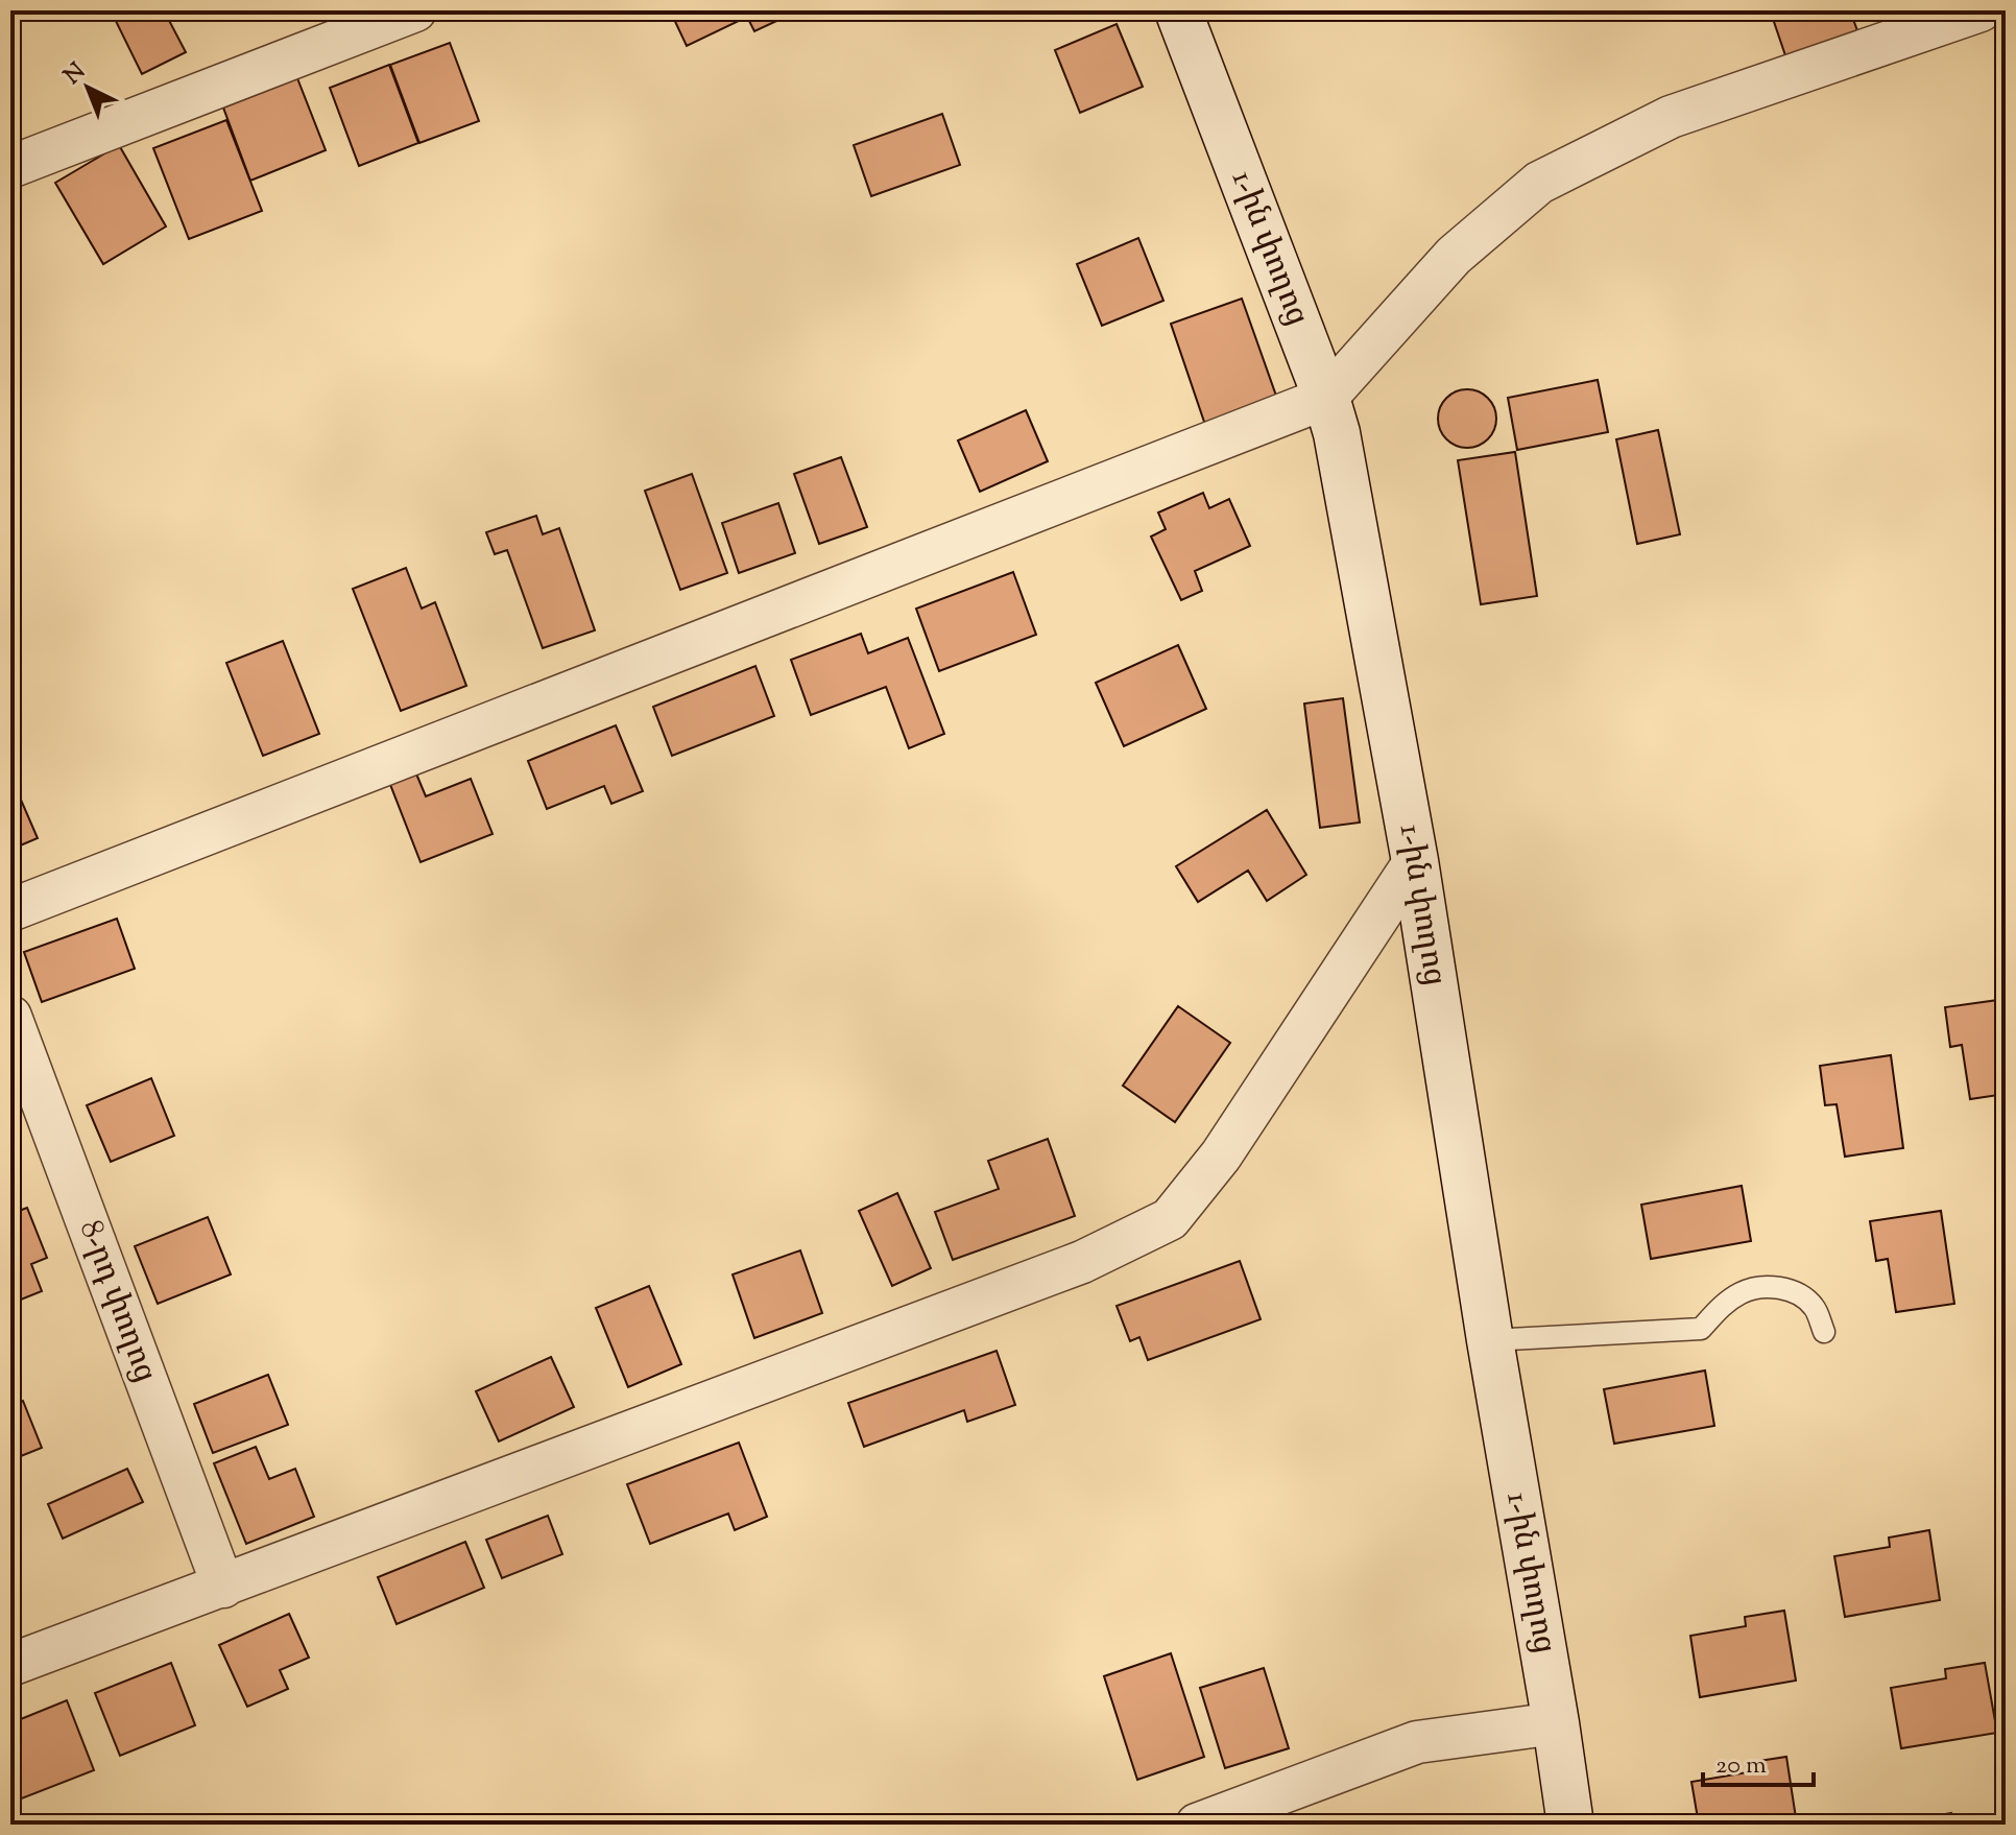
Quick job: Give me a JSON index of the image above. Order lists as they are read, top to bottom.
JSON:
{
  "streets": {
    "main road": ["1-ին փողոց"],
    "street": ["8-րդ փողոց"]
  },
  "scale_bar": "20 m",
  "north": "top left"
}
